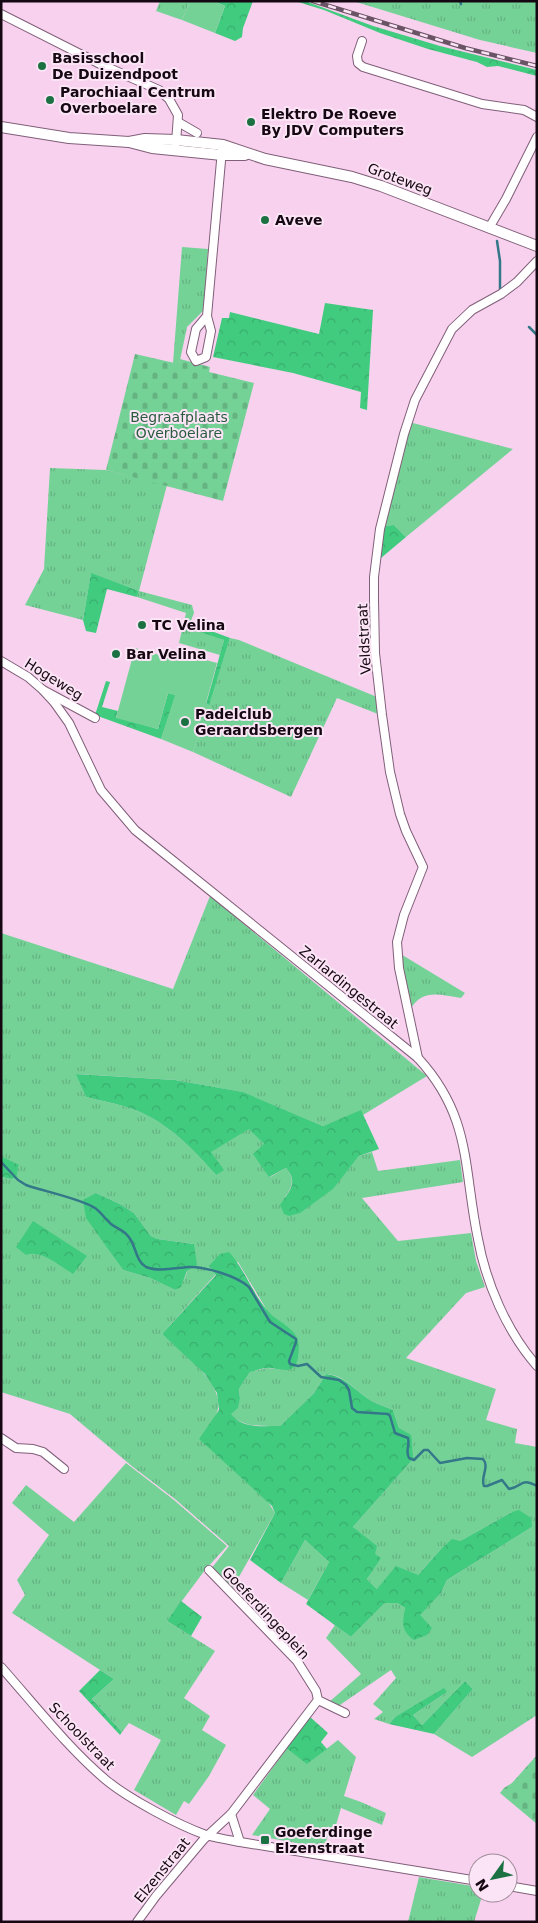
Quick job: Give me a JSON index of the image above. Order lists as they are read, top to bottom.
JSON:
{
  "streets": {
    "main road": ["Groteweg"],
    "street": [
      "Veldstraat",
      "Hogeweg",
      "Zarlardingestraat",
      "Goeferdingeplein",
      "Schoolstraat",
      "Elzenstraat"
    ]
  },
  "crossings": [
    ["Veldstraat", "Zarlardingestraat"],
    ["Hogeweg", "Zarlardingestraat"],
    ["Schoolstraat", "Elzenstraat"]
  ],
  "parks": ["Begraafplaats Overboelare"],
  "places": {
    "other": [
      "Basisschool De Duizendpoot",
      "Parochiaal Centrum Overboelare",
      "Elektro De Roeve By JDV Computers",
      "Aveve",
      "TC Velina",
      "Bar Velina",
      "Padelclub Geraardsbergen"
    ],
    "transit": ["Goeferdinge Elzenstraat"]
  },
  "north": "bottom left"
}
